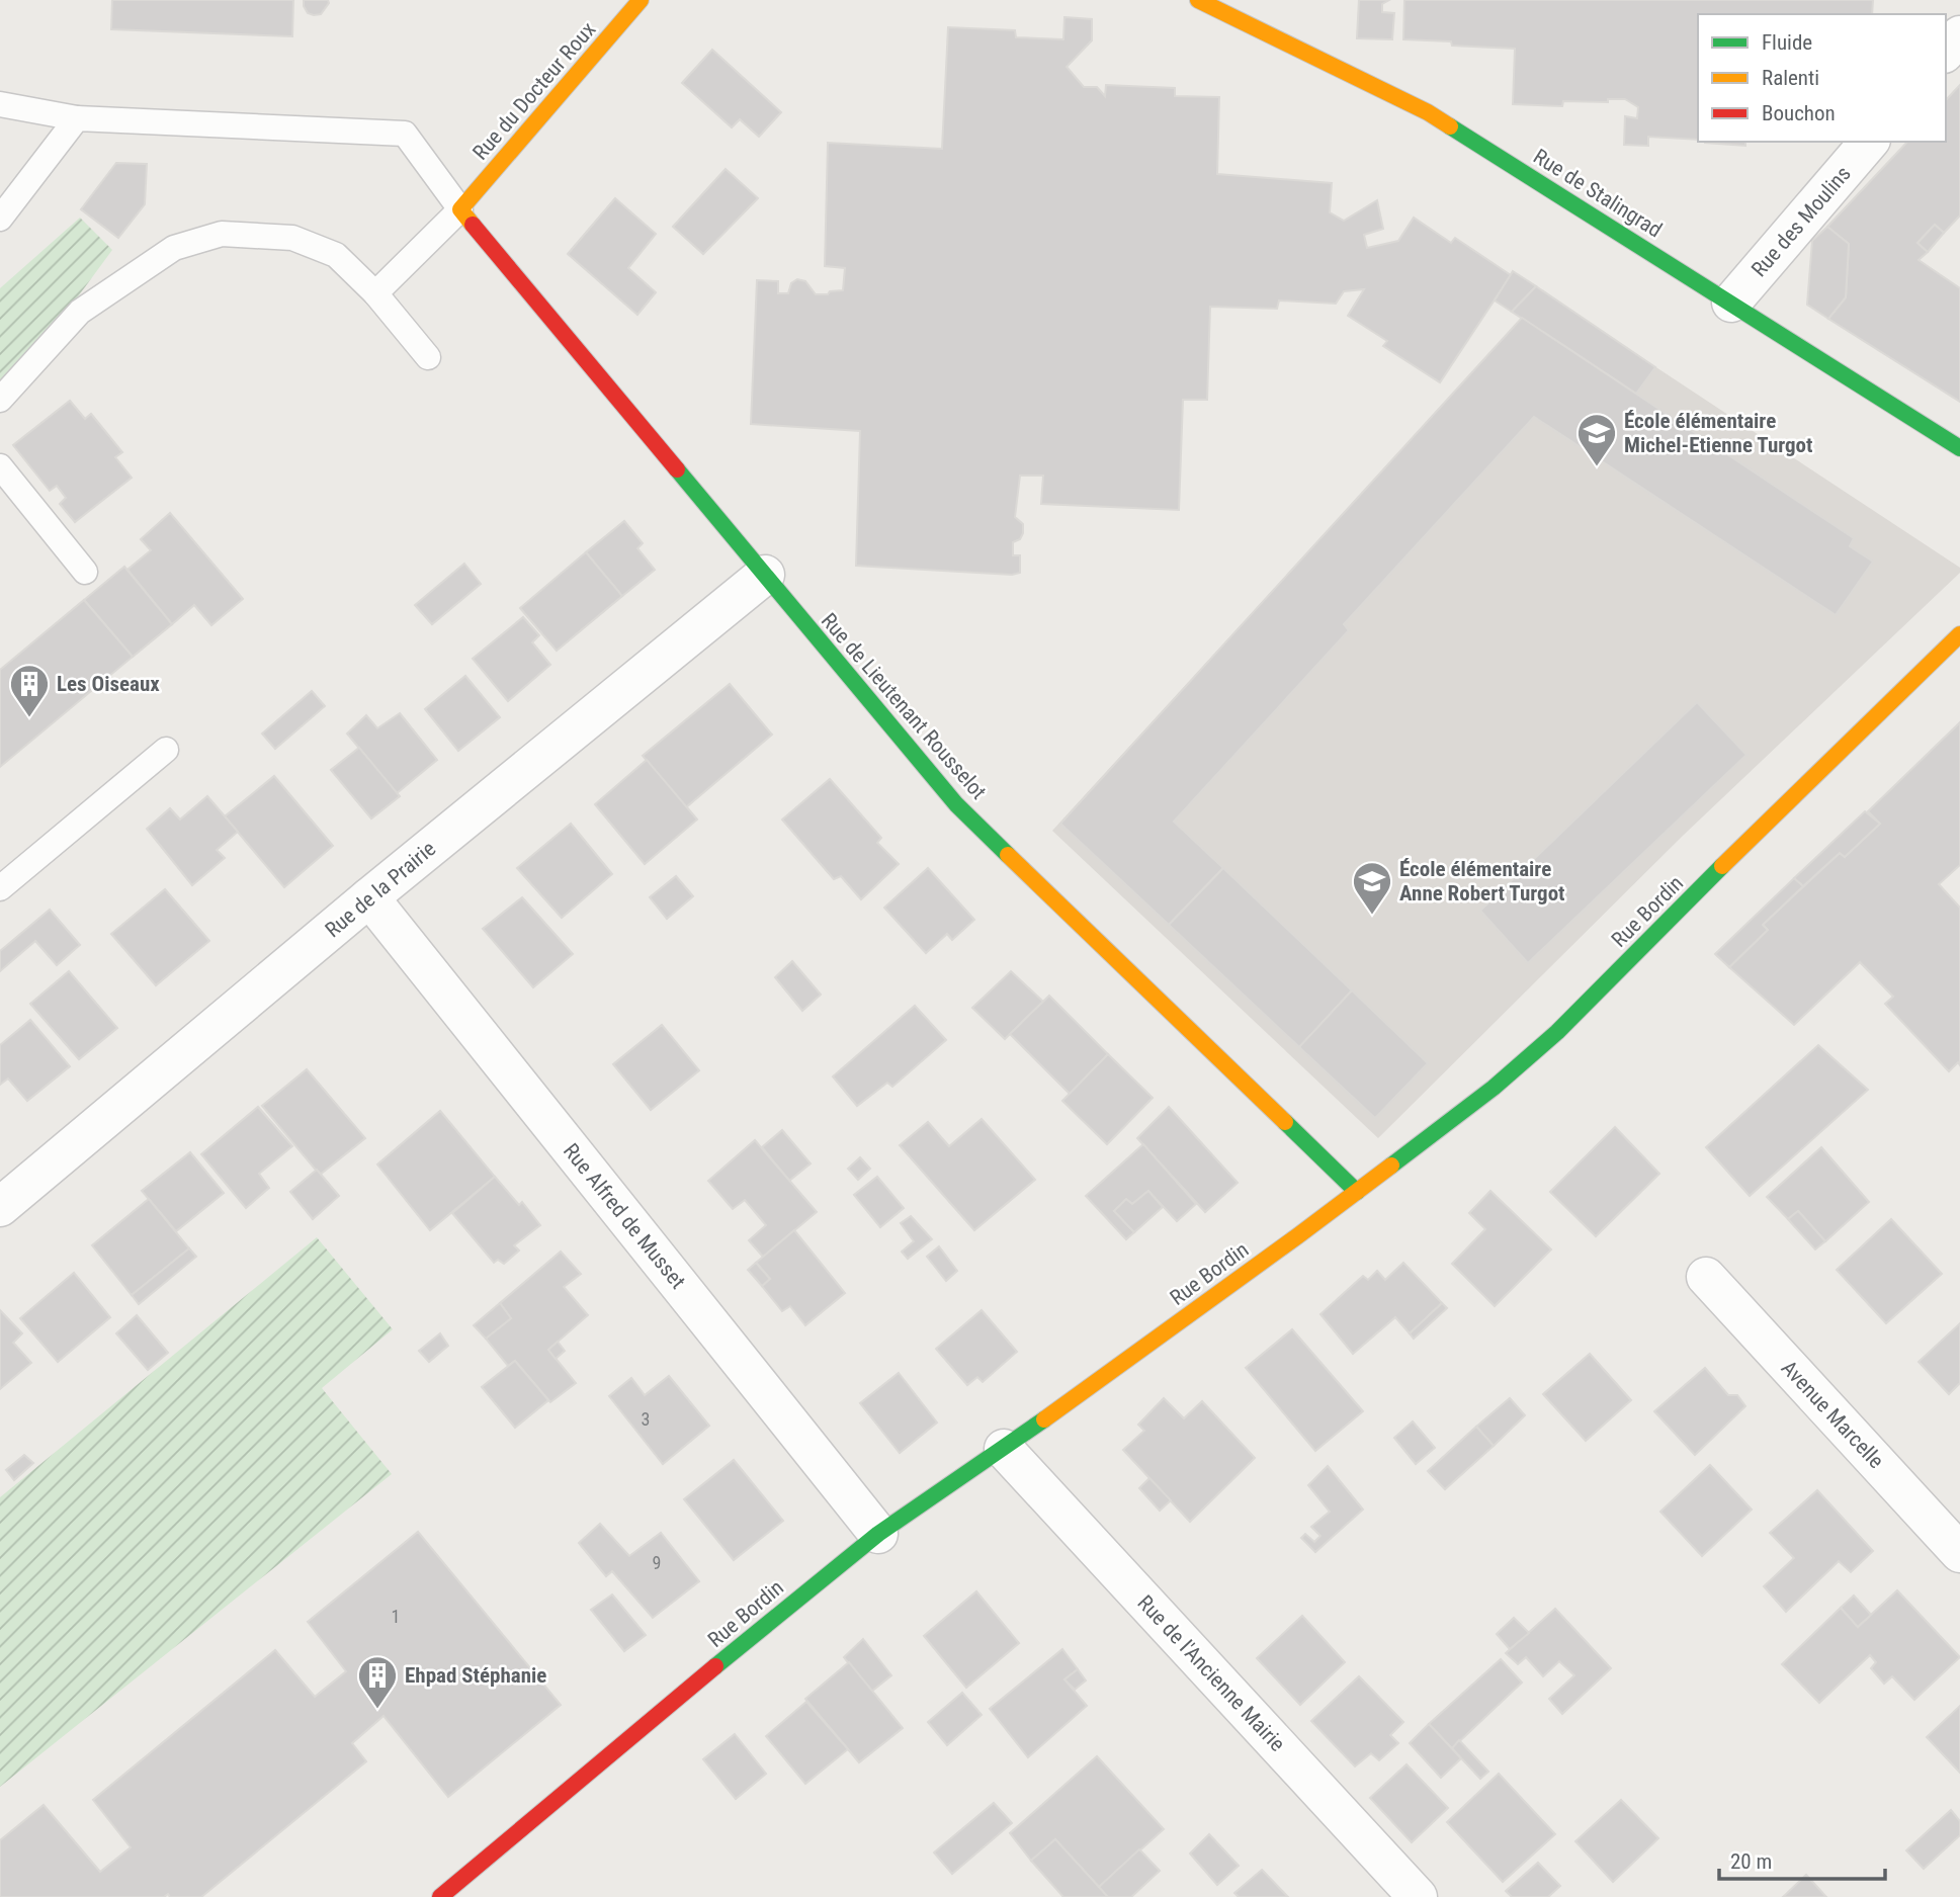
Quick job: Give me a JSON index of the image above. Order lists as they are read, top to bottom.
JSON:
{
  "streets": {
    "street": [
      "Rue du Docteur Roux",
      "Rue de Stalingrad",
      "Rue des Moulins",
      "Rue de Lieutenant Rousselot",
      "Rue de la Prairie",
      "Rue Bordin",
      "Rue Alfred de Musset",
      "Avenue Marcelle",
      "Rue de l'Ancienne Mairie"
    ]
  },
  "crossings": [
    ["Rue du Docteur Roux", "Rue de Lieutenant Rousselot"],
    ["Rue de Stalingrad", "Rue des Moulins"],
    ["Rue de Lieutenant Rousselot", "Rue de la Prairie"],
    ["Rue de Lieutenant Rousselot", "Rue Bordin"],
    ["Rue de la Prairie", "Rue Alfred de Musset"],
    ["Rue Bordin", "Rue Alfred de Musset"],
    ["Rue Bordin", "Rue de l'Ancienne Mairie"]
  ],
  "places": {
    "school or university": ["École élémentaire Michel-Etienne Turgot", "École élémentaire Anne Robert Turgot"],
    "building": ["Les Oiseaux", "Ehpad Stéphanie"]
  },
  "house_numbers": ["3", "9", "1"],
  "legend": ["Fluide", "Ralenti", "Bouchon"],
  "scale_bar": "20 m"
}
